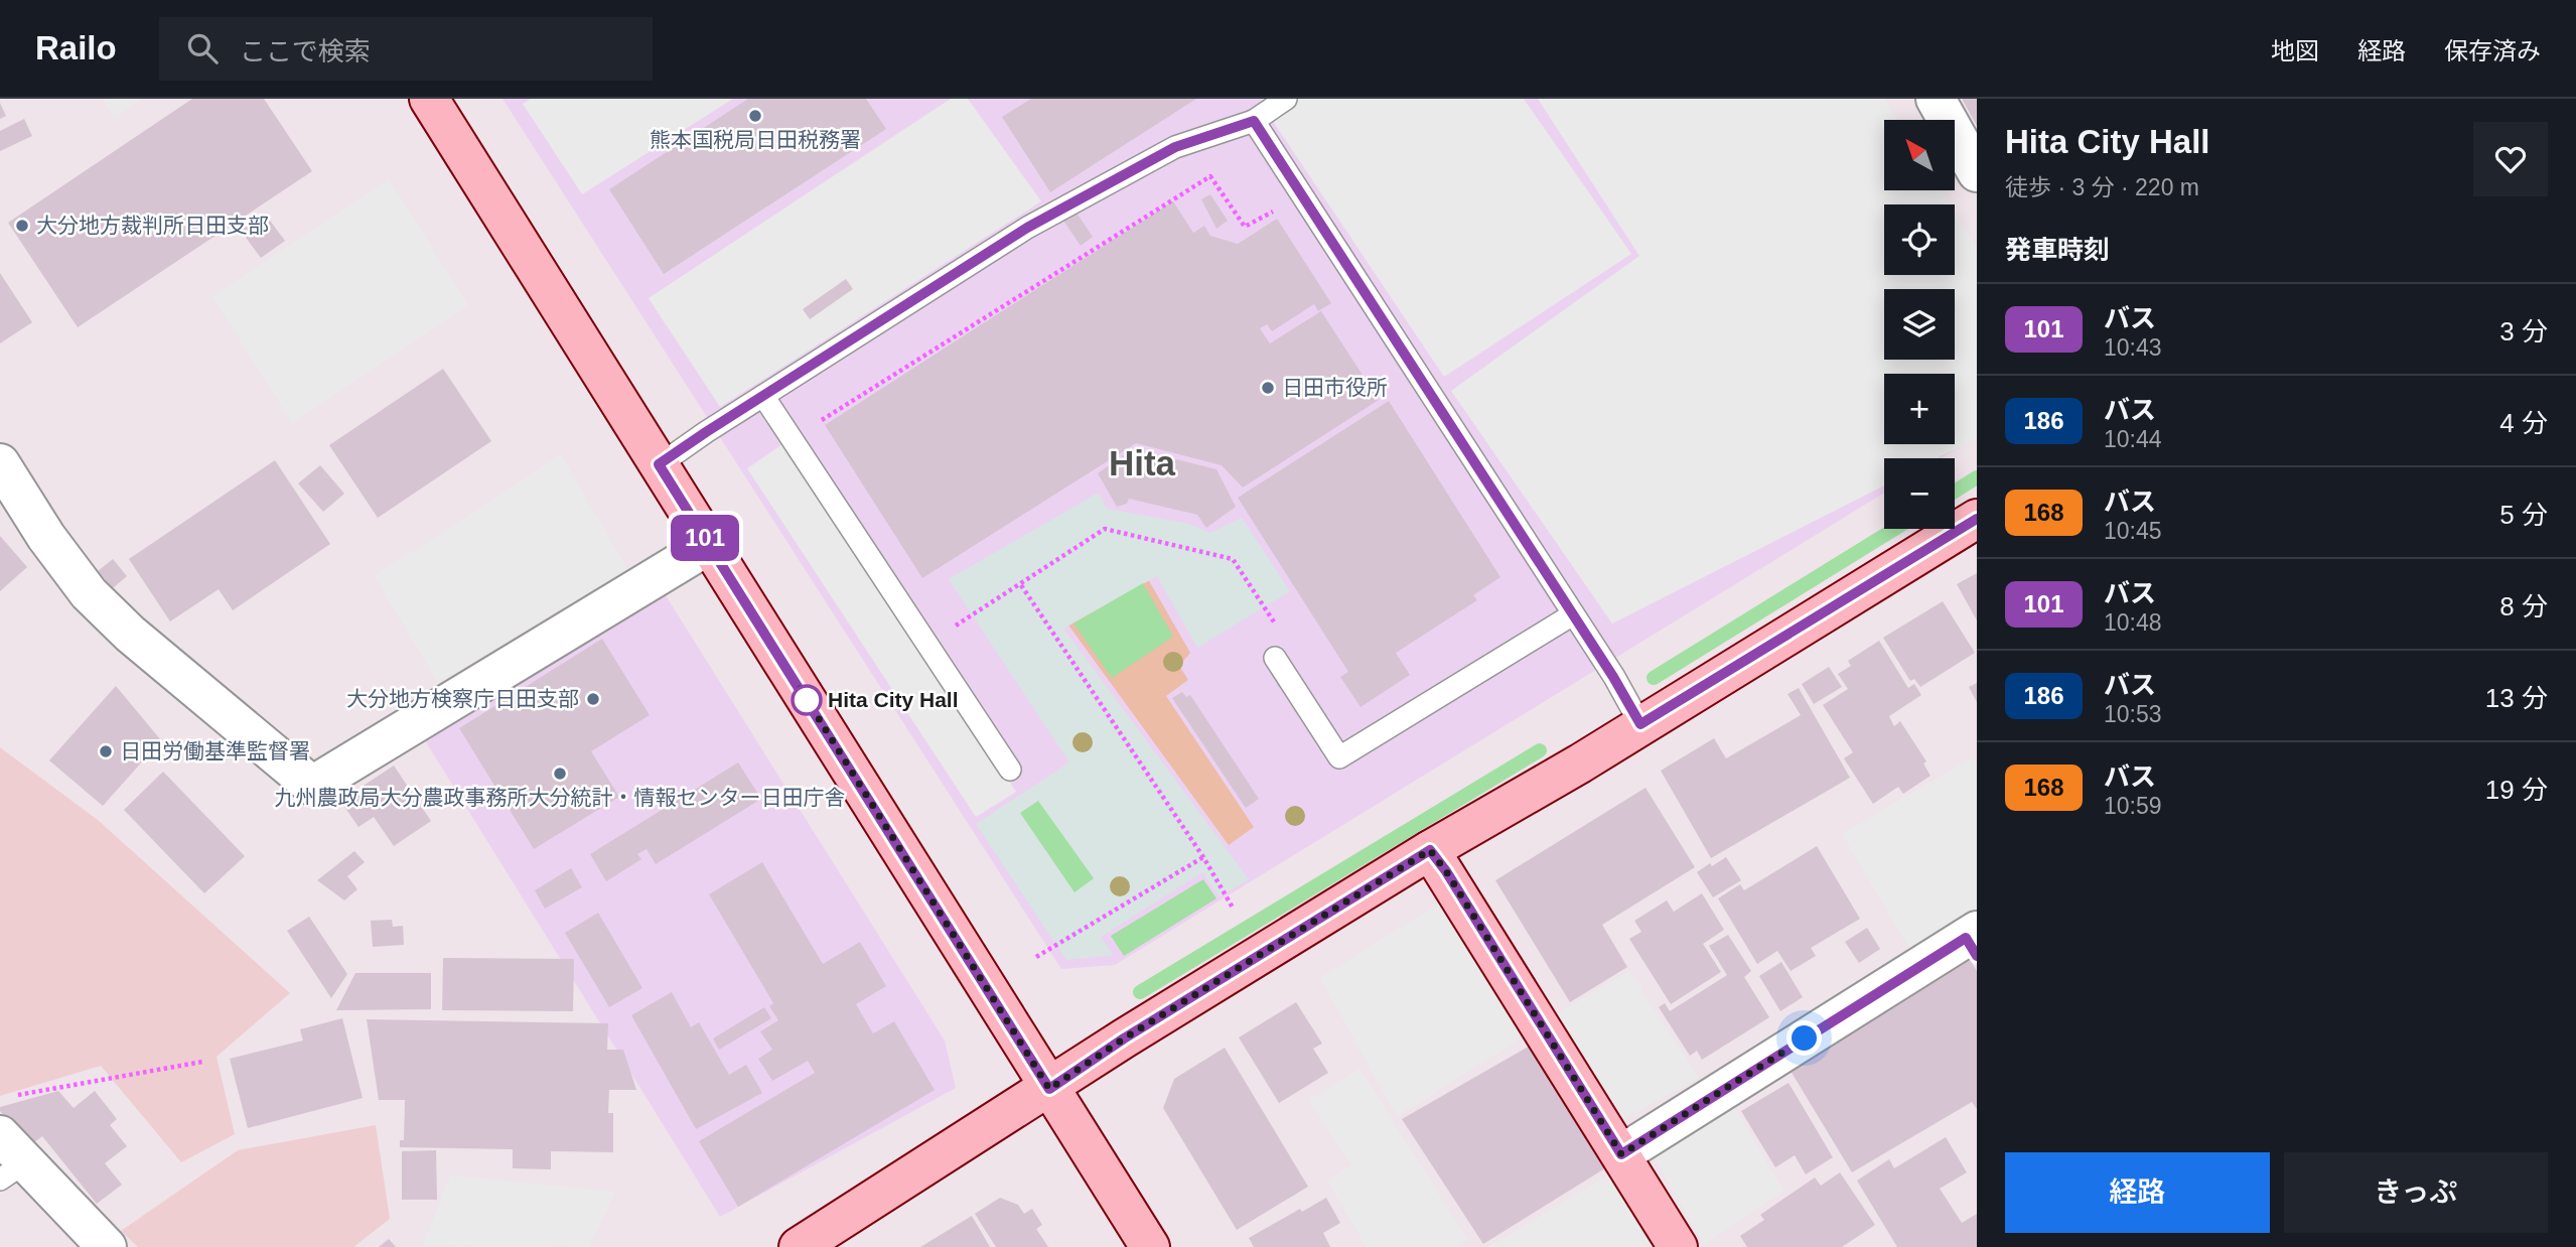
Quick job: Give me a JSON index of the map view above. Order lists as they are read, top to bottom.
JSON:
{
  "districts": ["Hita"],
  "places": [
    "熊本国税局日田税務署",
    "大分地方裁判所日田支部",
    "日田市役所",
    "大分地方検察庁日田支部",
    "Hita City Hall",
    "日田労働基準監督署",
    "九州農政局大分農政事務所大分統計・情報センター日田庁舎"
  ],
  "lines": ["bus line 101"],
  "north": "top left",
  "page": {
    "header": "Railo",
    "search": "ここで検索",
    "nav": ["地図", "経路", "保存済み"],
    "on_map": "101",
    "heading": [
      ["Hita City Hall", "徒歩 · 3 分 · 220 m"],
      "発車時刻"
    ],
    "map_buttons": ["+", "−"],
    "list": [
      {
        "mark": "101",
        "name": "バス",
        "note": "10:43",
        "value": "3 分"
      },
      {
        "mark": "186",
        "name": "バス",
        "note": "10:44",
        "value": "4 分"
      },
      {
        "mark": "168",
        "name": "バス",
        "note": "10:45",
        "value": "5 分"
      },
      {
        "mark": "101",
        "name": "バス",
        "note": "10:48",
        "value": "8 分"
      },
      {
        "mark": "186",
        "name": "バス",
        "note": "10:53",
        "value": "13 分"
      },
      {
        "mark": "168",
        "name": "バス",
        "note": "10:59",
        "value": "19 分"
      }
    ],
    "buttons": ["経路", "きっぷ"]
  }
}
